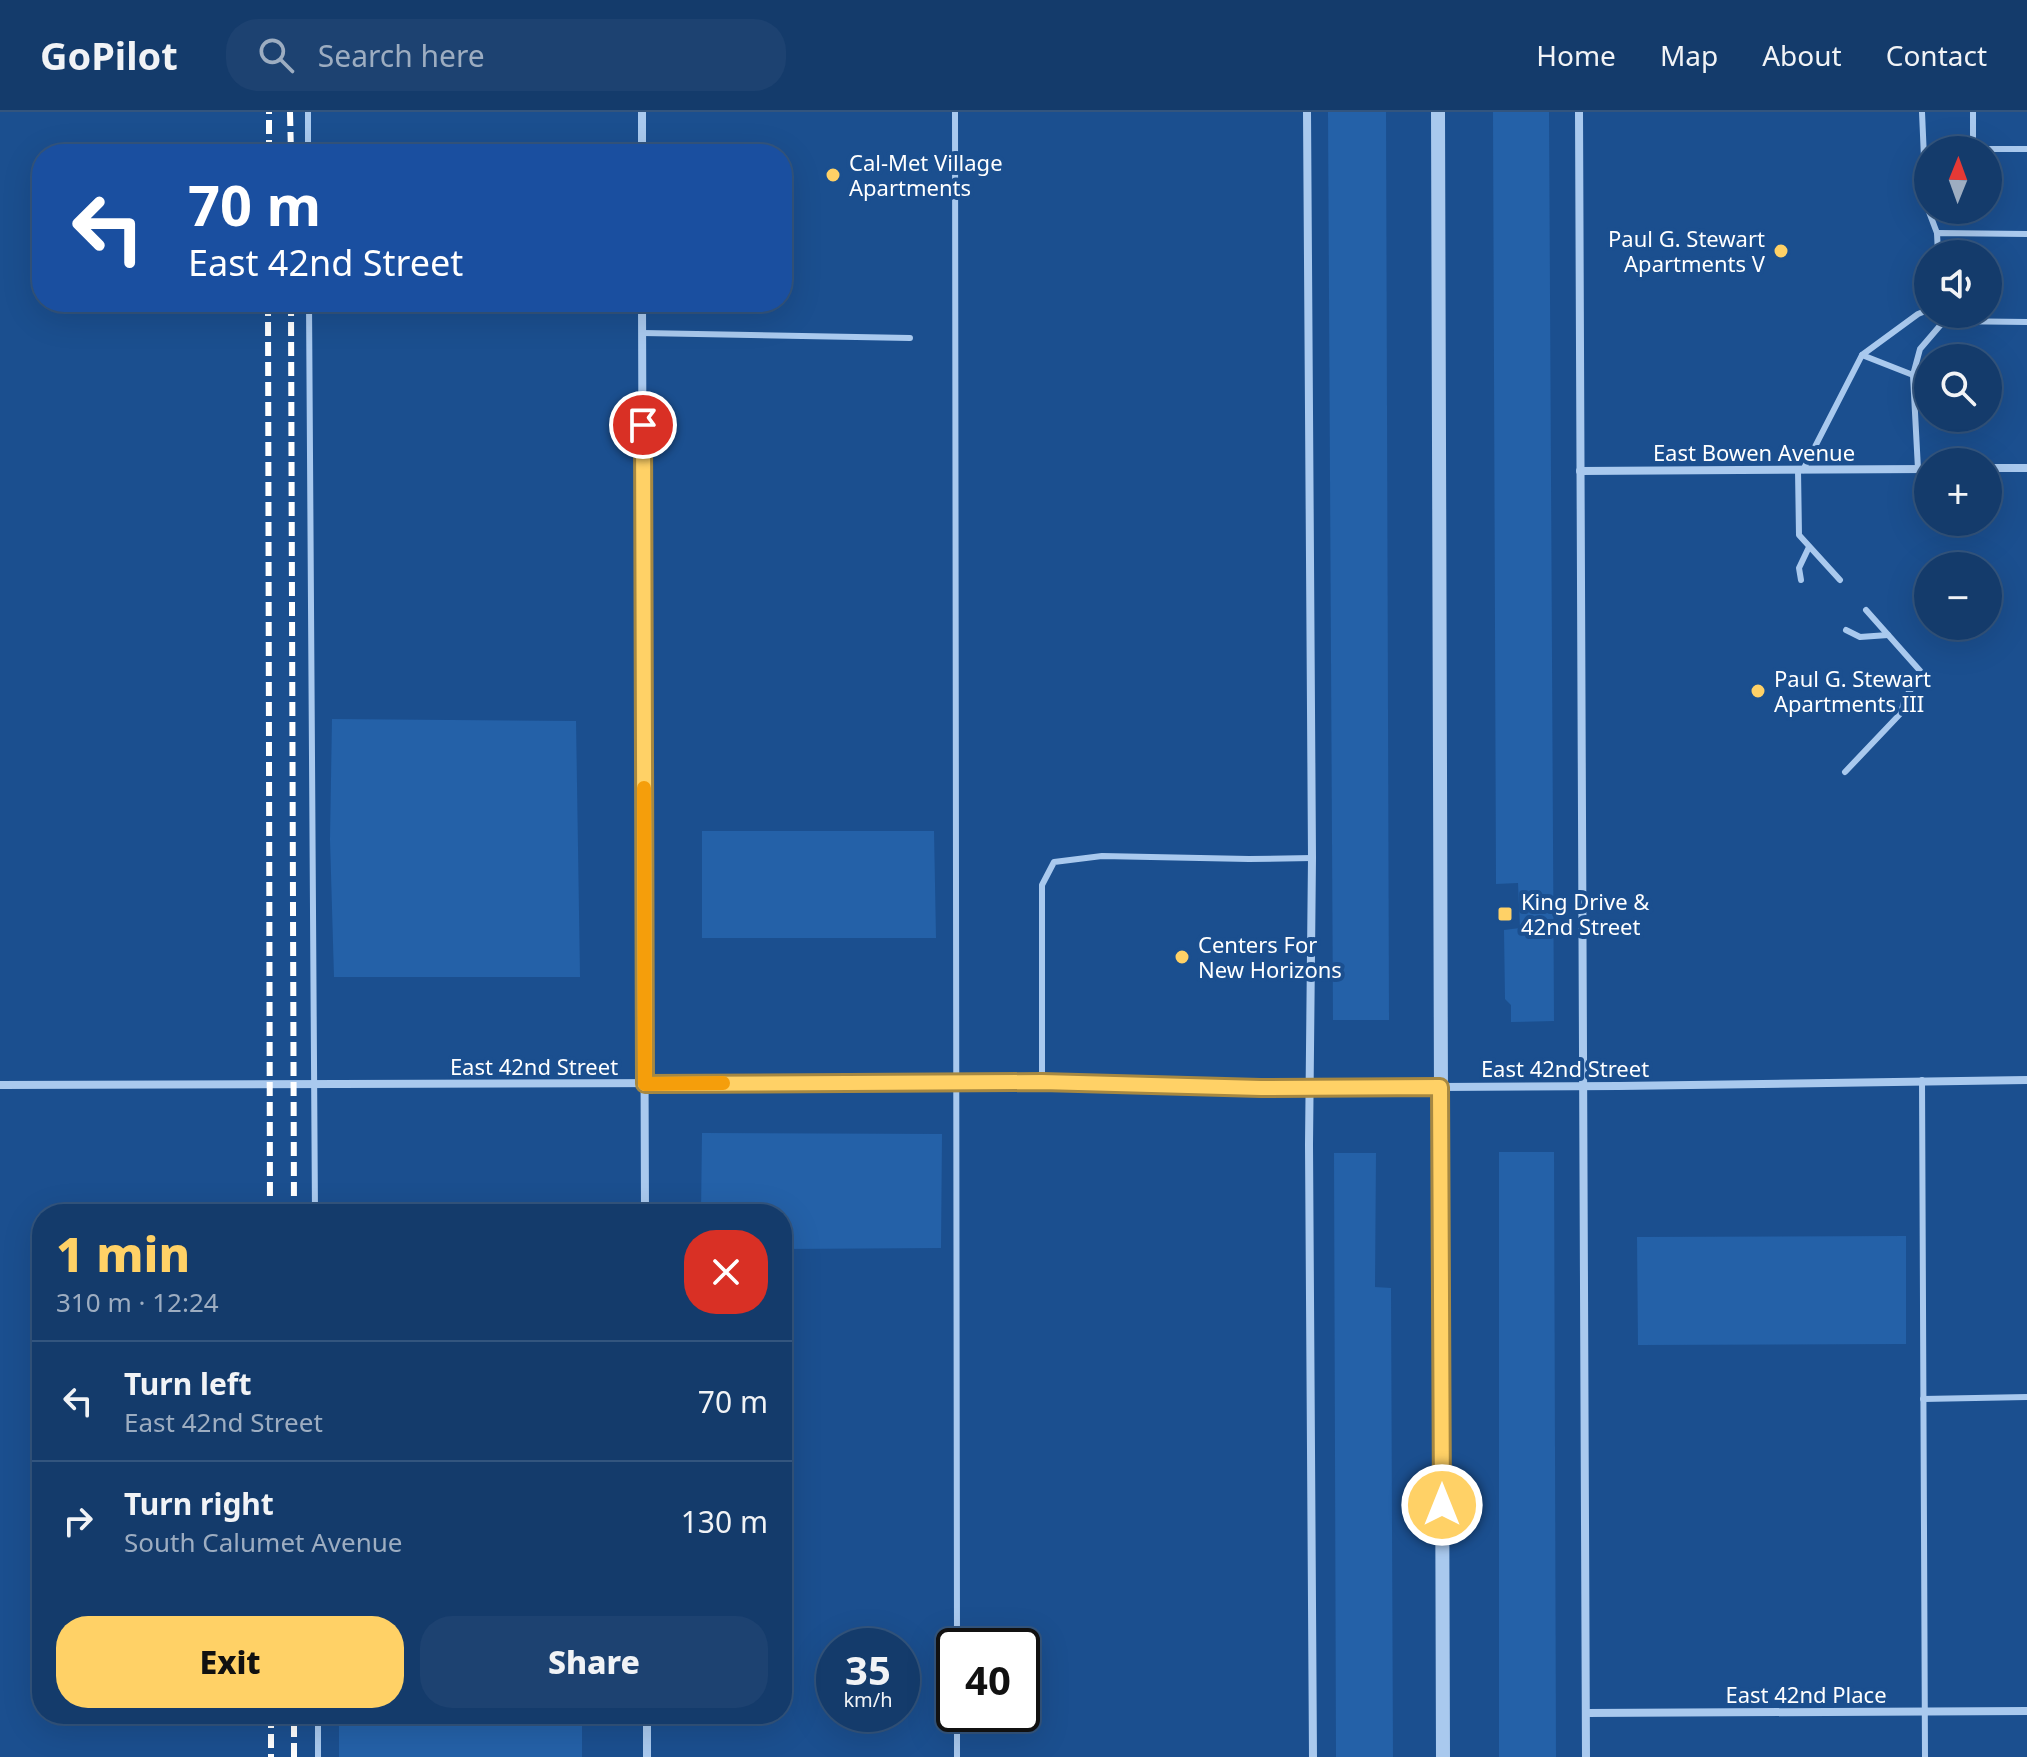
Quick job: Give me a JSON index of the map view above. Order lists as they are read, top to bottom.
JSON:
{
  "streets": {
    "street": ["East Bowen Avenue", "East 42nd Street", "East 42nd Place"]
  },
  "places": {
    "other": [
      "Cal-Met Village Apartments",
      "Paul G. Stewart Apartments V",
      "Paul G. Stewart Apartments III",
      "Centers For New Horizons"
    ],
    "transit": ["King Drive & 42nd Street"]
  },
  "north": "top",
  "page": {
    "header": "GoPilot",
    "search": "Search here",
    "nav": [
      "Home",
      "Map",
      "About",
      "Contact"
    ],
    "map_buttons": ["+", "−"],
    "turn": ["70 m", "East 42nd Street"],
    "heading": ["1 min", "310 m · 12:24"],
    "list": [
      {
        "name": "Turn left",
        "note": "East 42nd Street",
        "value": "70 m"
      },
      {
        "name": "Turn right",
        "note": "South Calumet Avenue",
        "value": "130 m"
      }
    ],
    "buttons": ["Exit", "Share"],
    "speed": "35 km/h",
    "limit": "40"
  }
}
